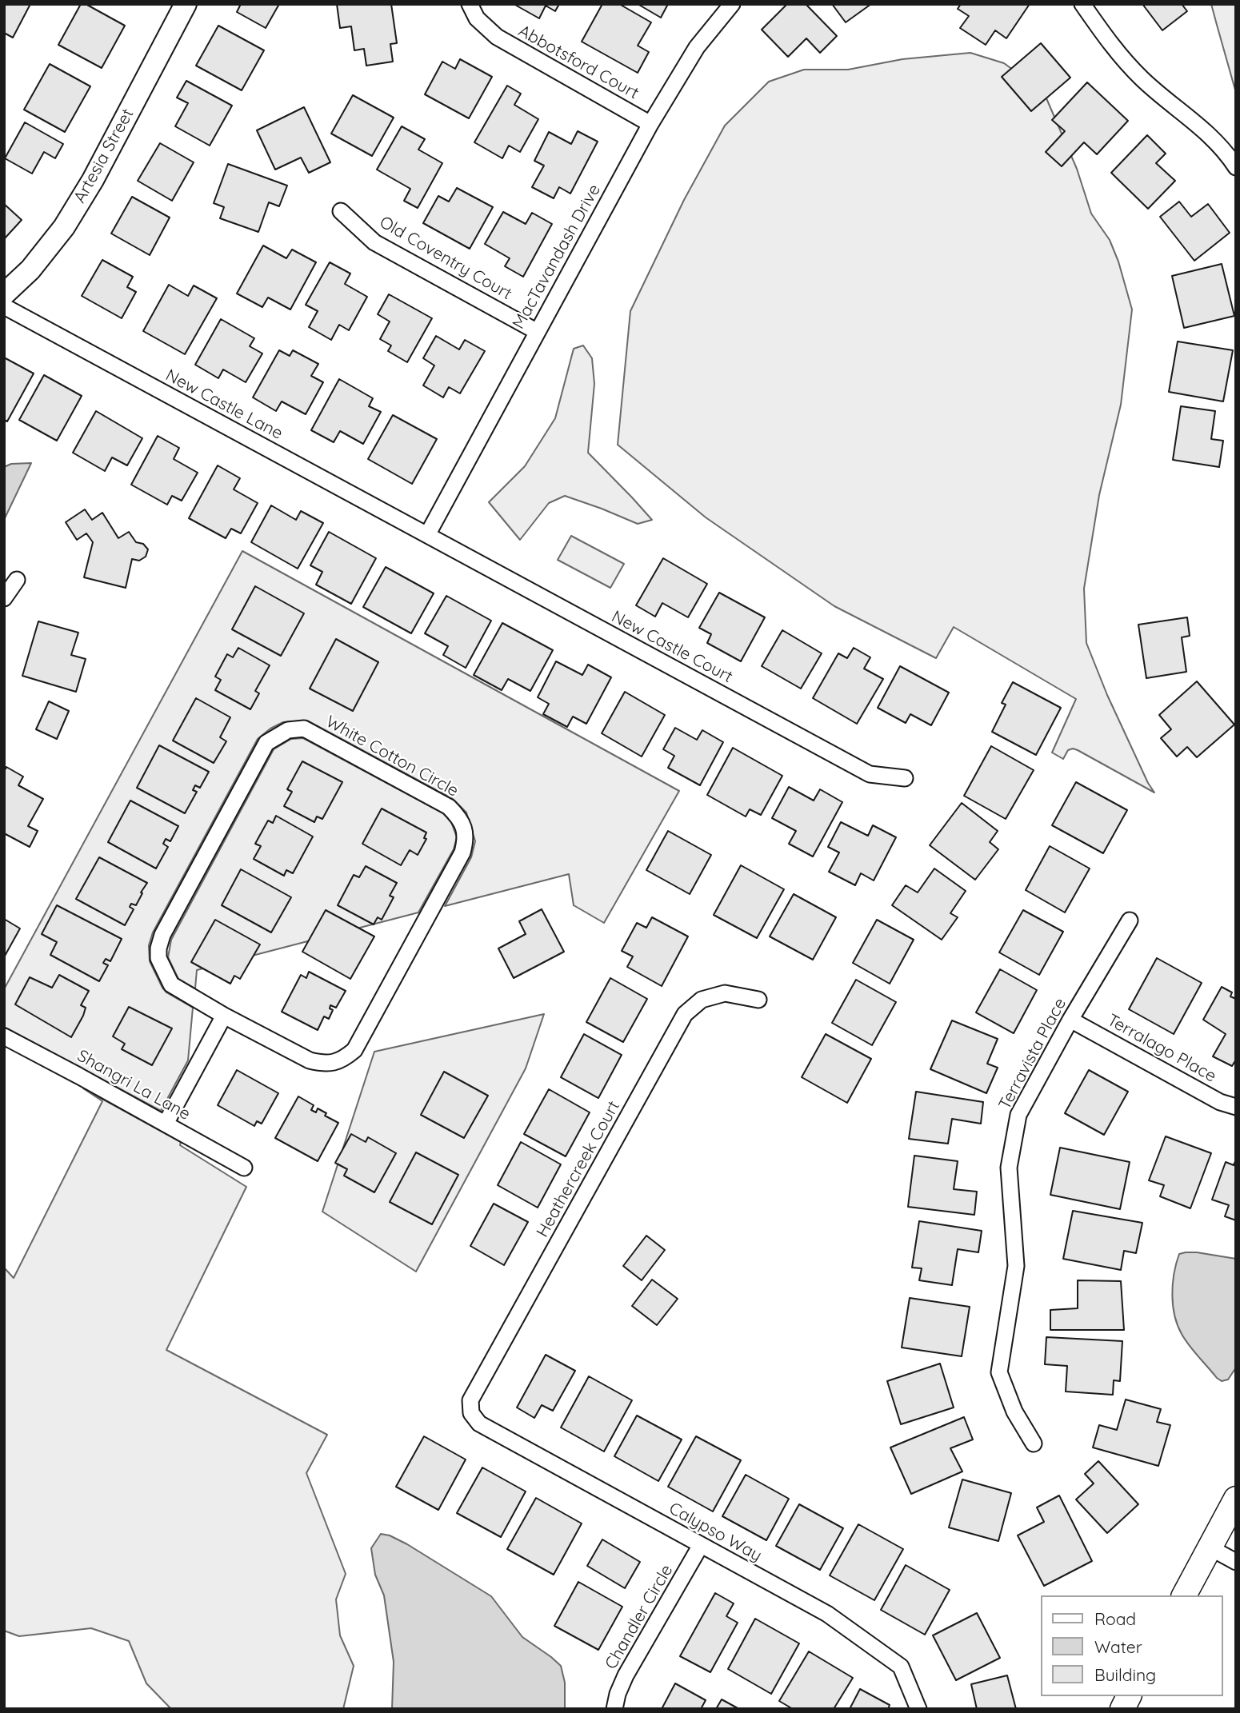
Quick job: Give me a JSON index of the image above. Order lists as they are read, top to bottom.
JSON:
{
  "streets": {
    "street": [
      "Abbotsford Court",
      "Artesia Street",
      "MacTavandash Drive",
      "Old Coventry Court",
      "New Castle Lane",
      "New Castle Court",
      "White Cotton Circle",
      "Terralago Place",
      "Terravista Place",
      "Shangri La Lane",
      "Heathercreek Court",
      "Calypso Way",
      "Chandler Circle"
    ]
  },
  "crossings": [
    ["Abbotsford Court", "MacTavandash Drive"],
    ["MacTavandash Drive", "Old Coventry Court"],
    ["MacTavandash Drive", "New Castle Lane"],
    ["MacTavandash Drive", "New Castle Court"],
    ["New Castle Lane", "New Castle Court"],
    ["Terralago Place", "Terravista Place"],
    ["Heathercreek Court", "Calypso Way"],
    ["Calypso Way", "Chandler Circle"]
  ],
  "legend": ["Road", "Water", "Building"]
}
